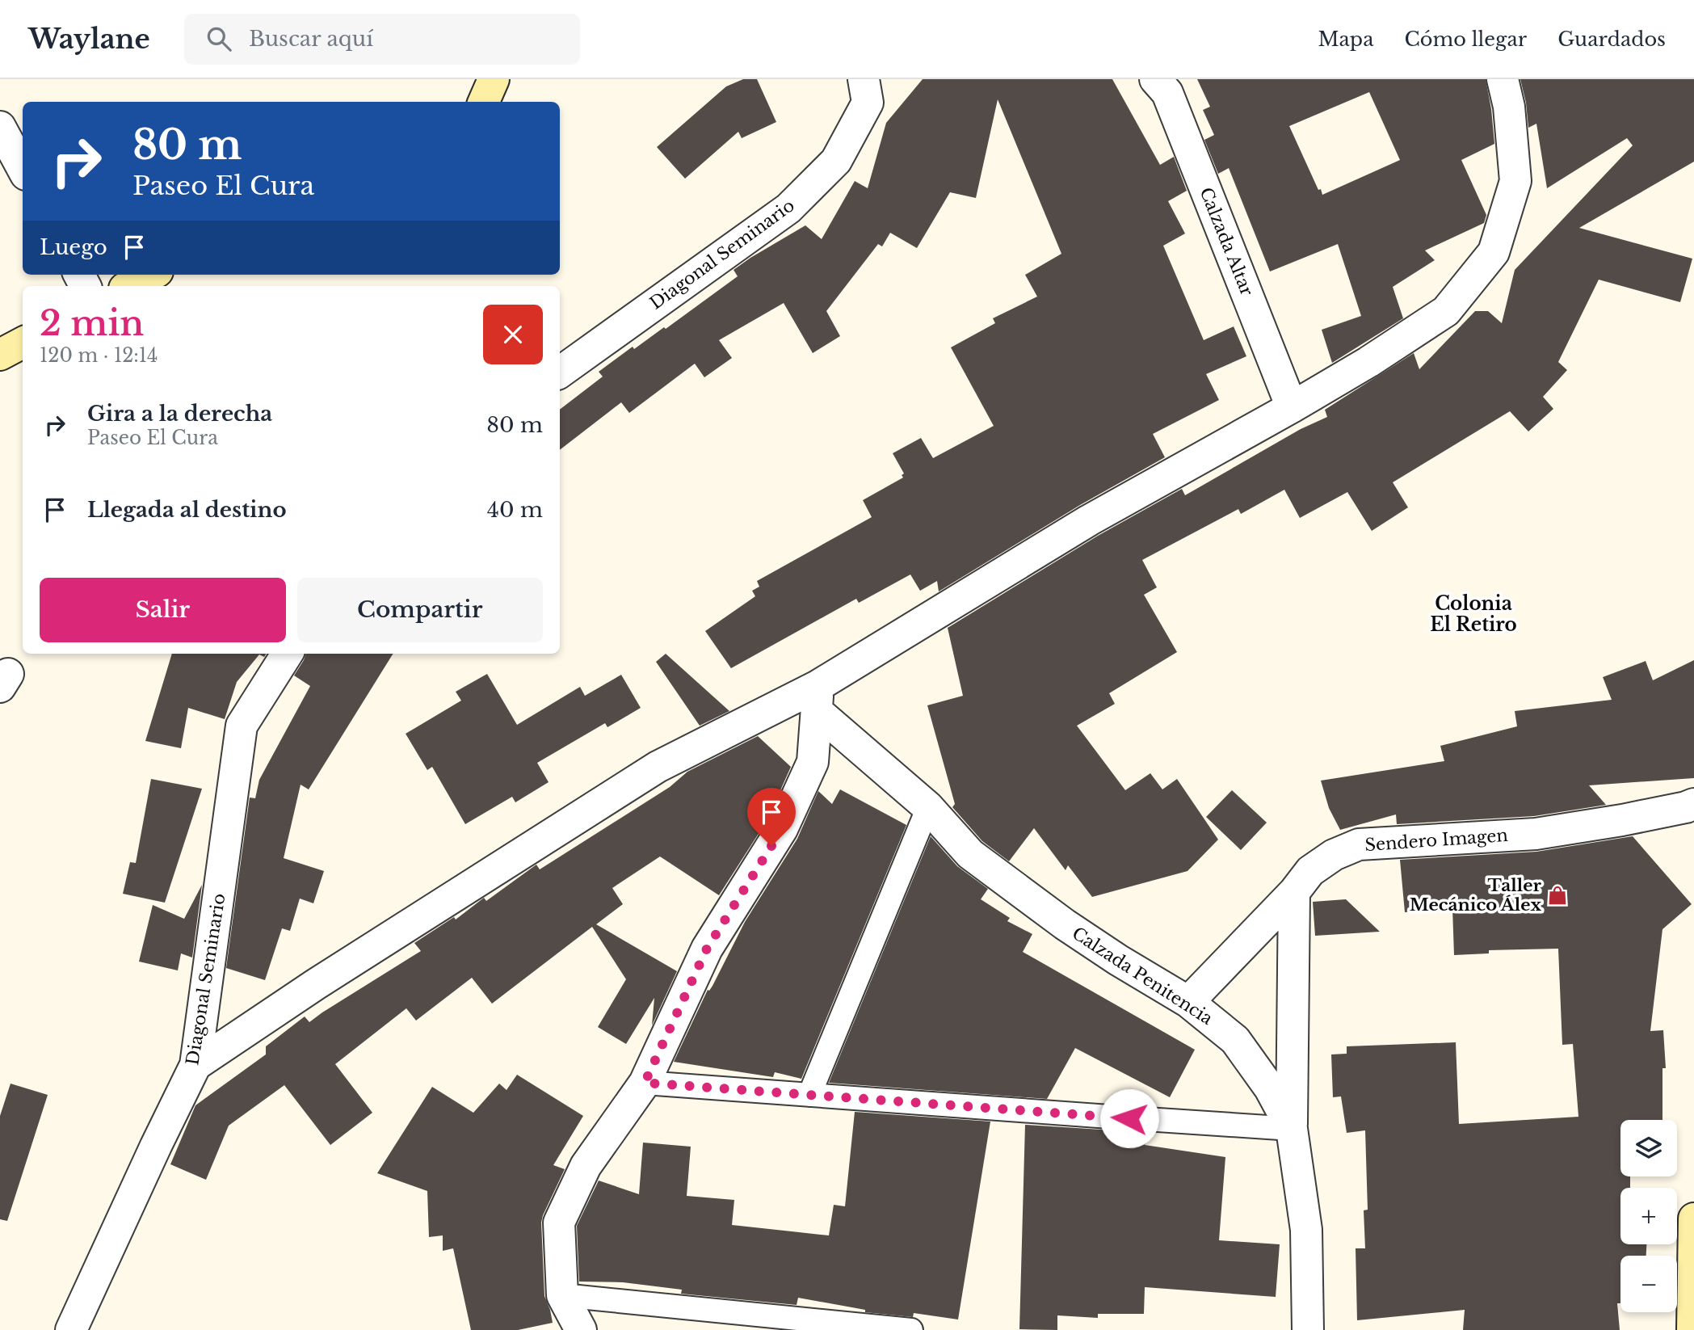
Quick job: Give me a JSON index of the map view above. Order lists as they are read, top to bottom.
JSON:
{
  "streets": {
    "street": [
      "Calzada Altar",
      "Diagonal Seminario",
      "Sendero Imagen",
      "Calzada Penitencia"
    ]
  },
  "crossings": [
    ["Sendero Imagen", "Calzada Penitencia"]
  ],
  "districts": ["Colonia El Retiro"],
  "places": {
    "shop": ["Taller Mecánico Álex"]
  },
  "page": {
    "header": "Waylane",
    "search": "Buscar aquí",
    "nav": ["Mapa", "Cómo llegar", "Guardados"],
    "turn": ["80 m", "Paseo El Cura"],
    "then": "Luego",
    "heading": ["2 min", "120 m · 12:14"],
    "list": [
      {
        "name": "Gira a la derecha",
        "note": "Paseo El Cura",
        "value": "80 m"
      },
      {
        "name": "Llegada al destino",
        "value": "40 m"
      }
    ],
    "buttons": ["Salir", "Compartir"],
    "map_buttons": ["+", "−"]
  }
}
